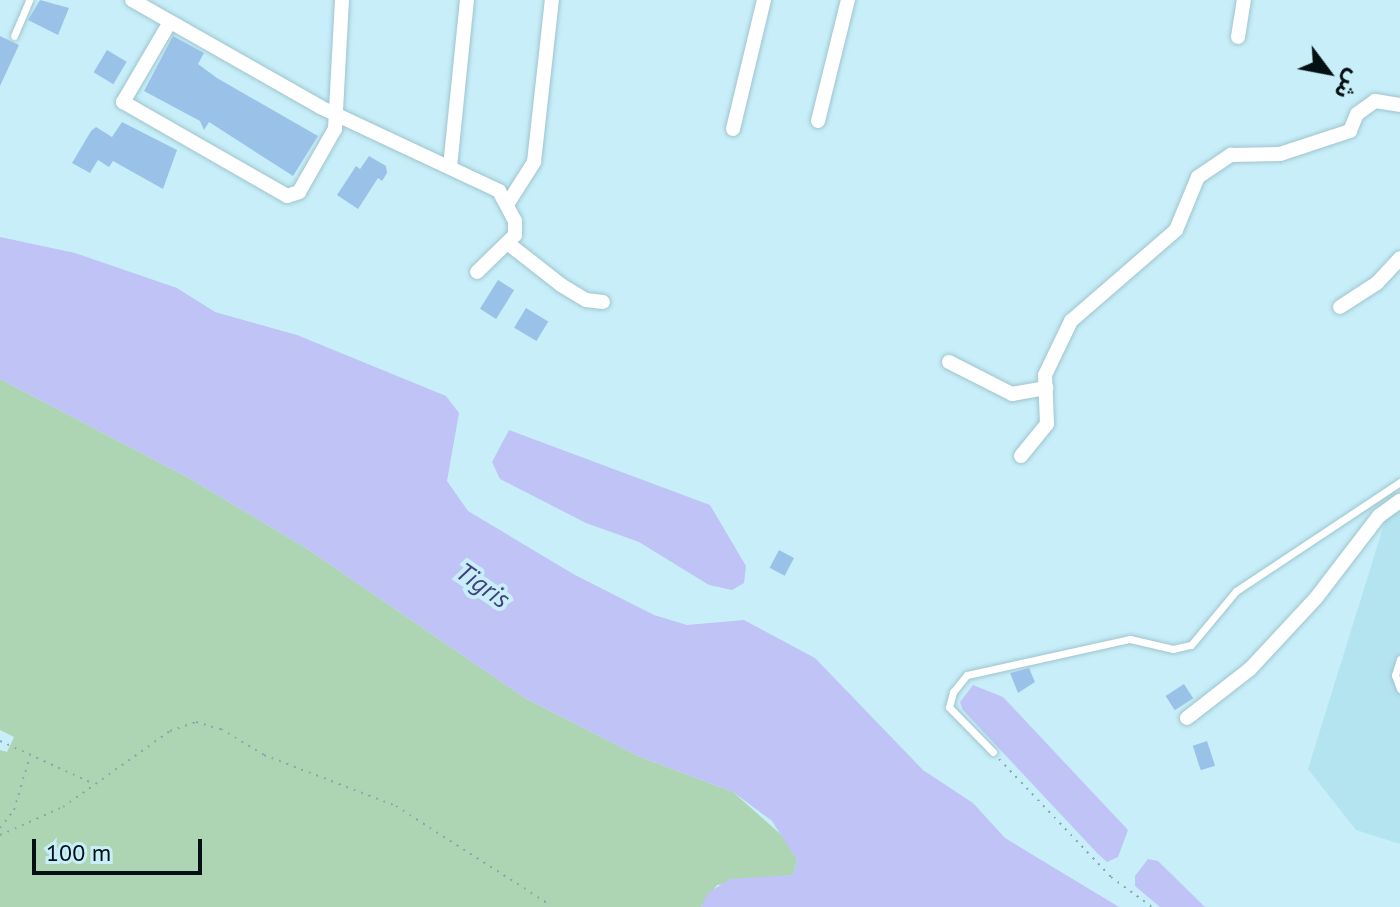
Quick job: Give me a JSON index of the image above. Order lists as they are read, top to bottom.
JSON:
{
  "water": ["Tigris"],
  "scale_bar": "100 m",
  "north": "bottom right"
}
